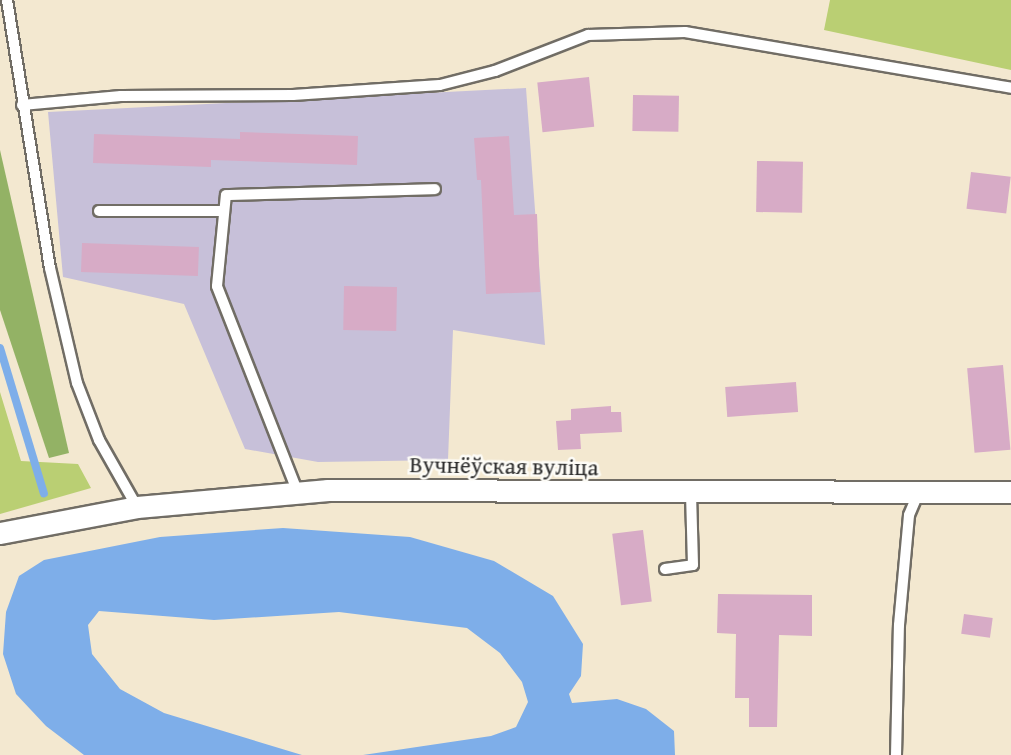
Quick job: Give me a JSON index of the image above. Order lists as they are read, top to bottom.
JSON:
{
  "streets": {
    "street": ["Вучнёўская вуліца"]
  }
}
